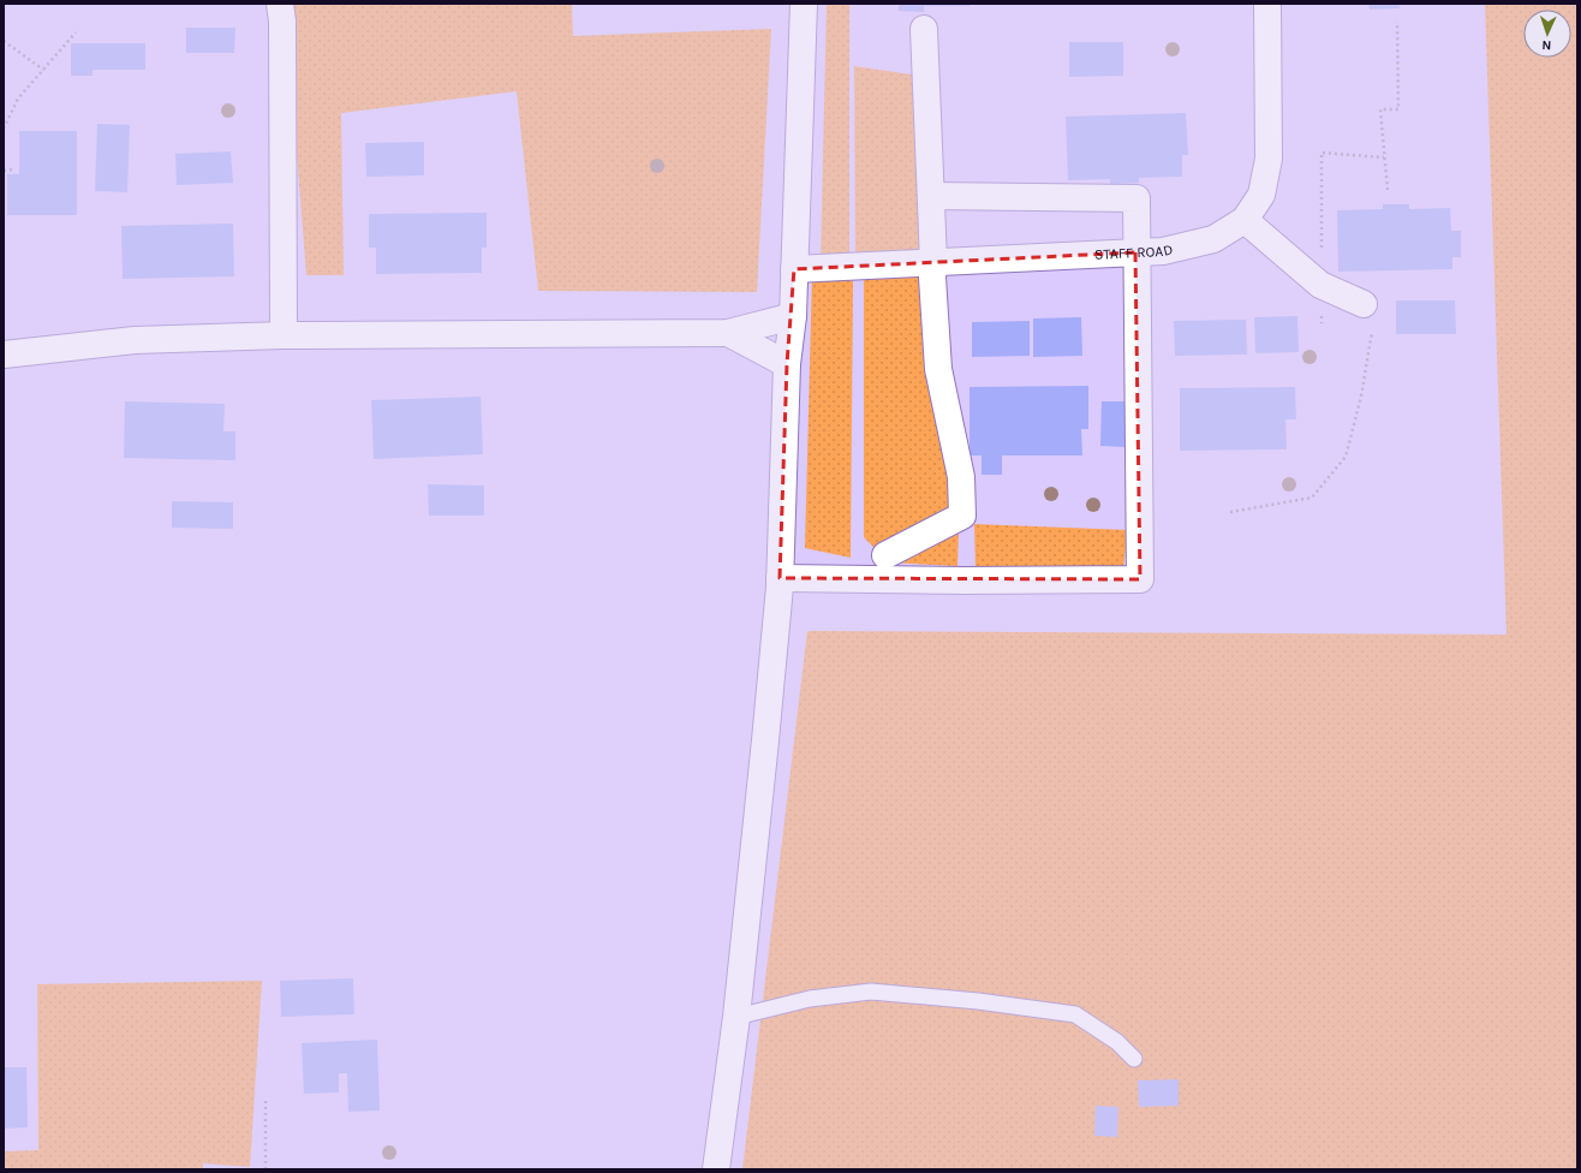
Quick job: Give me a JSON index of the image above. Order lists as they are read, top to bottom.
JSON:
{
  "streets": {
    "street": ["STAFF ROAD"]
  },
  "north": "bottom"
}
